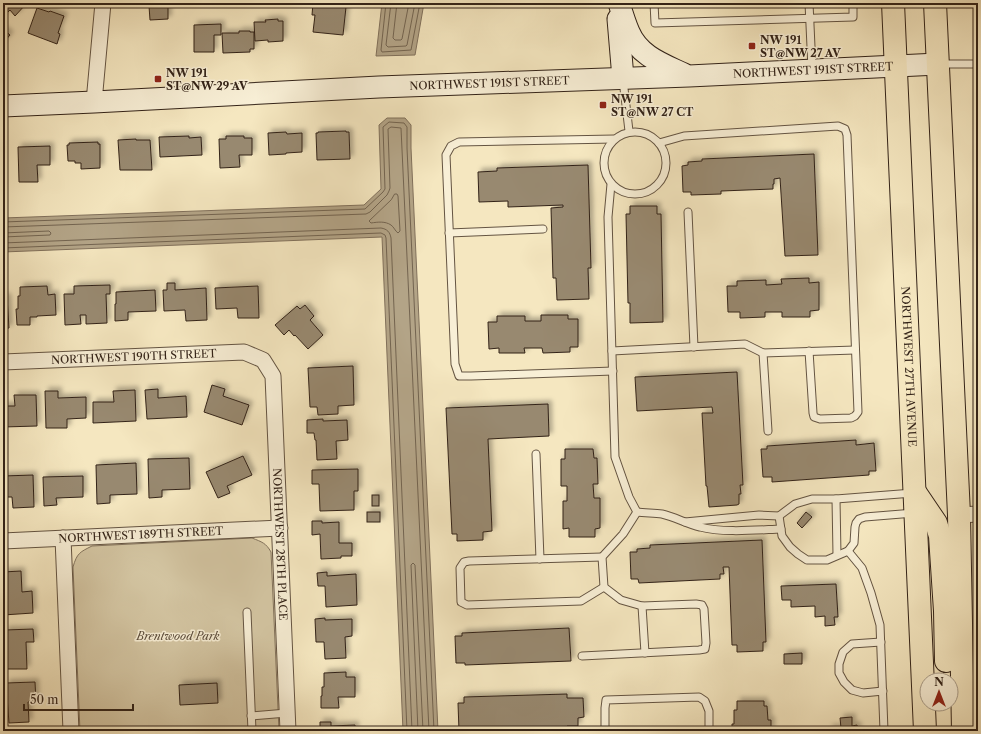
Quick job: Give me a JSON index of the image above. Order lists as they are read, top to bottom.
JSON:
{
  "streets": {
    "main road": ["NORTHWEST 27TH AVENUE"],
    "street": [
      "NORTHWEST 191ST STREET",
      "NORTHWEST 190TH STREET",
      "NORTHWEST 189TH STREET",
      "NORTHWEST 28TH PLACE"
    ]
  },
  "crossings": [
    ["NORTHWEST 191ST STREET", "NORTHWEST 27TH AVENUE"],
    ["NORTHWEST 190TH STREET", "NORTHWEST 28TH PLACE"],
    ["NORTHWEST 189TH STREET", "NORTHWEST 28TH PLACE"]
  ],
  "parks": ["Brentwood Park"],
  "places": {
    "transit": ["NW 191 ST@NW 27 AV", "NW 191 ST@NW 29 AV", "NW 191 ST@NW 27 CT"]
  },
  "scale_bar": "50 m",
  "north": "top"
}
